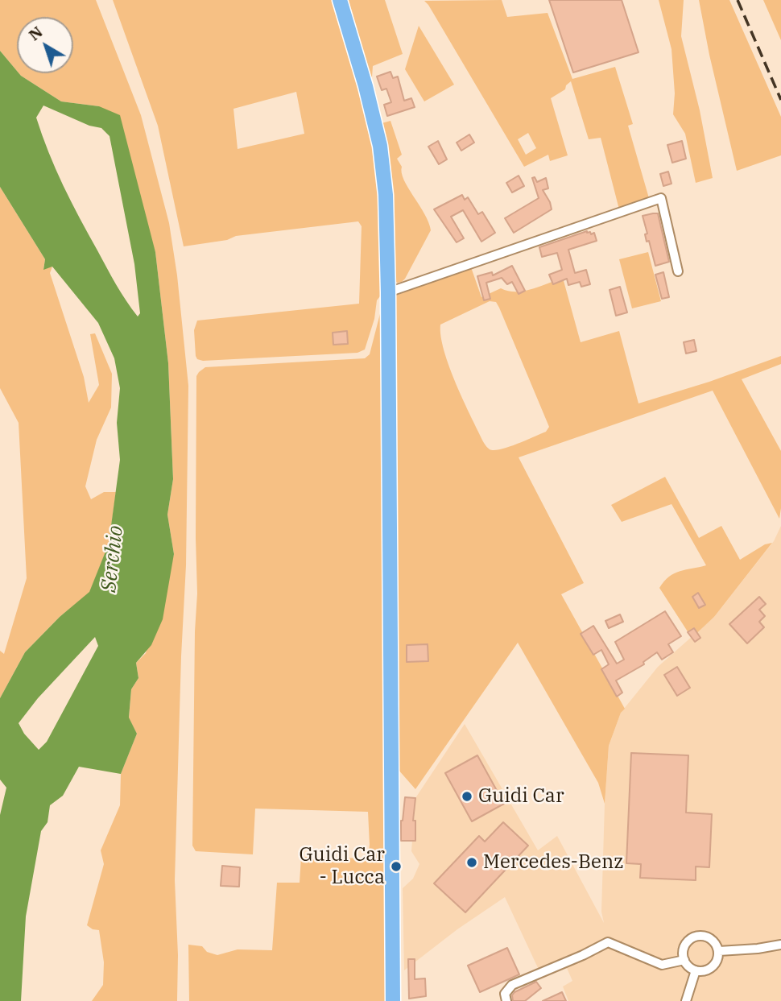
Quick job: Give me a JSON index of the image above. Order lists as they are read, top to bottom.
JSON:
{
  "water": ["Serchio"],
  "places": ["Guidi Car", "Mercedes-Benz", "Guidi Car - Lucca"],
  "north": "top left"
}
